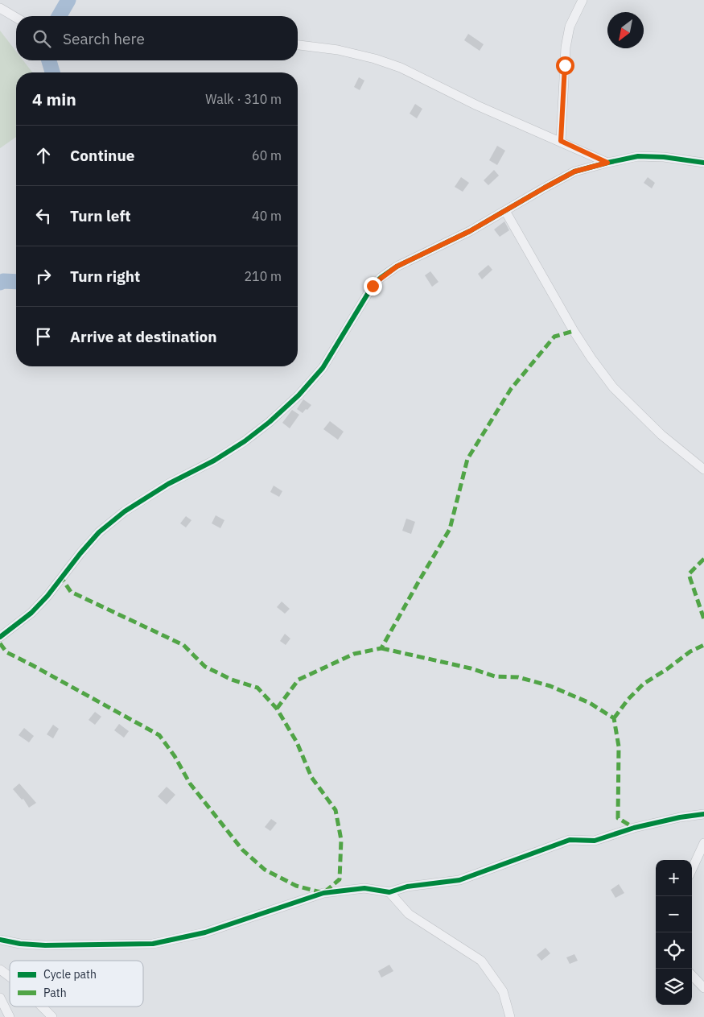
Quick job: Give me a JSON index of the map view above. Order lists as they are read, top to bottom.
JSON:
{
  "legend": ["Cycle path", "Path"],
  "north": "bottom left",
  "page": {
    "search": "Search here",
    "heading": ["4 min", "Walk · 310 m"],
    "list": [
      ["Continue", "60 m"],
      ["Turn left", "40 m"],
      ["Turn right", "210 m"],
      "Arrive at destination"
    ],
    "map_buttons": ["+", "−"]
  }
}
